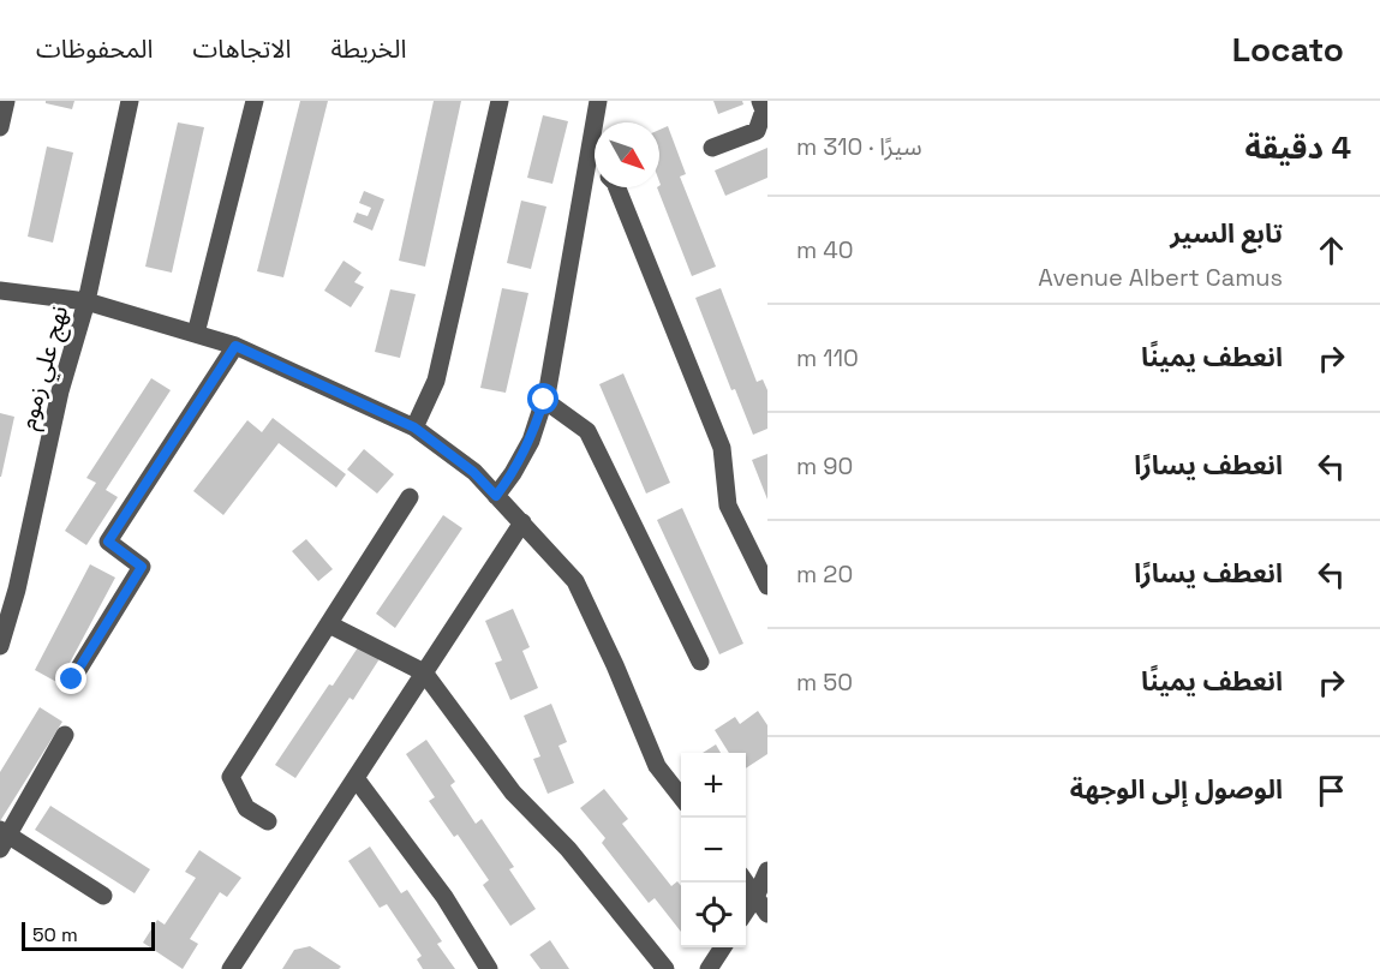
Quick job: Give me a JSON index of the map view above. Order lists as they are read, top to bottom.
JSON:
{
  "streets": {
    "street": ["نهج علي زموم"]
  },
  "scale_bar": "50 m",
  "north": "bottom right",
  "page": {
    "header": "Locato",
    "nav": ["الخريطة", "الاتجاهات", "المحفوظات"],
    "heading": ["4 دقيقة", "سيرًا · 310 m"],
    "list": [
      ["تابع السير", "Avenue Albert Camus", "40 m"],
      ["انعطف يمينًا", "110 m"],
      ["انعطف يسارًا", "90 m"],
      ["انعطف يسارًا", "20 m"],
      ["انعطف يمينًا", "50 m"],
      "الوصول إلى الوجهة"
    ],
    "map_buttons": ["+", "−"],
    "scale": "50 m"
  }
}
